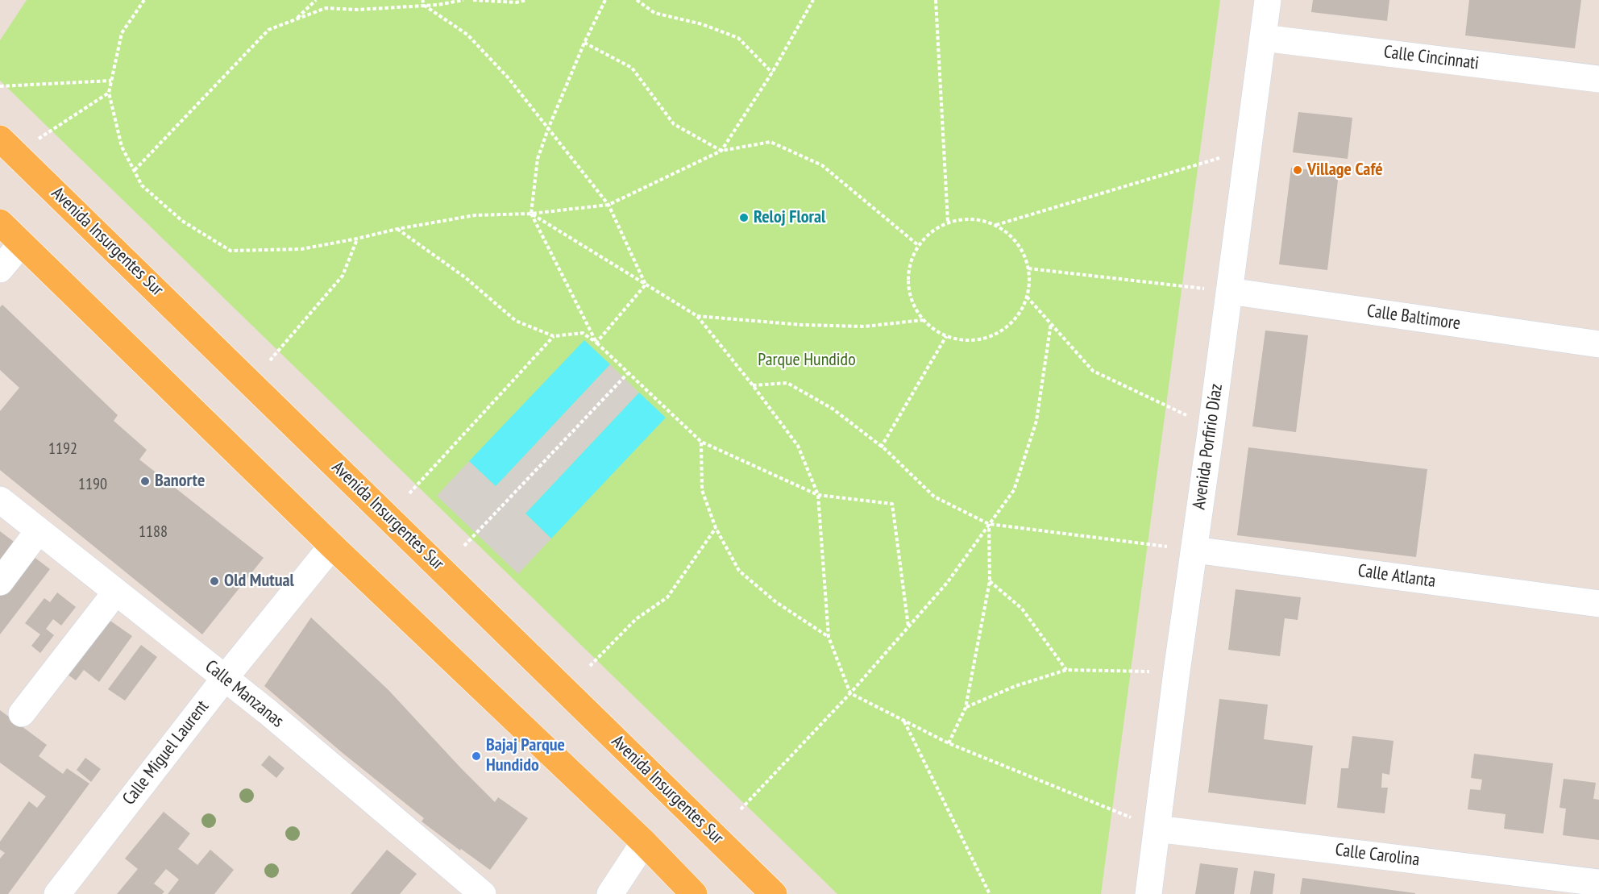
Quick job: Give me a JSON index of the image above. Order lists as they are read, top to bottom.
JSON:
{
  "streets": {
    "main road": ["Avenida Insurgentes Sur"],
    "street": [
      "Calle Cincinnati",
      "Calle Baltimore",
      "Avenida Porfirio Díaz",
      "Calle Atlanta",
      "Calle Manzanas",
      "Calle Miguel Laurent",
      "Calle Carolina"
    ]
  },
  "crossings": [
    ["Calle Cincinnati", "Avenida Porfirio Díaz"],
    ["Calle Baltimore", "Avenida Porfirio Díaz"],
    ["Avenida Porfirio Díaz", "Calle Atlanta"],
    ["Avenida Porfirio Díaz", "Calle Carolina"],
    ["Calle Manzanas", "Calle Miguel Laurent"]
  ],
  "parks": ["Parque Hundido"],
  "places": [
    "Village Café",
    "Reloj Floral",
    "Banorte",
    "Old Mutual",
    "Bajaj Parque Hundido"
  ],
  "house_numbers": ["1192", "1190", "1188"]
}
